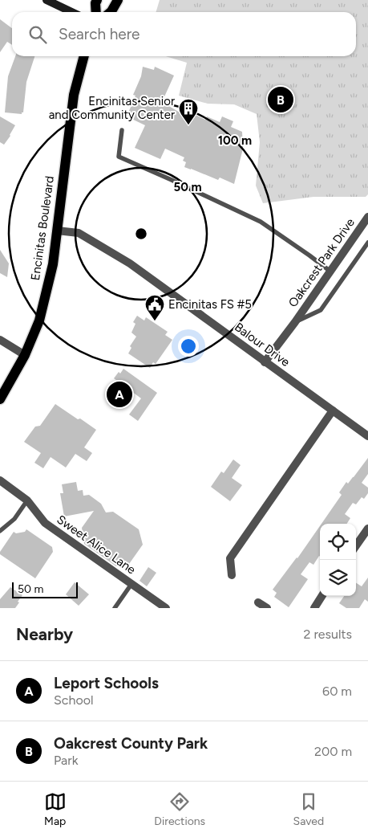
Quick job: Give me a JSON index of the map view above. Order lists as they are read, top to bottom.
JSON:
{
  "streets": {
    "main road": ["Encinitas Boulevard"],
    "street": ["Oakcrest Park Drive", "Balour Drive", "Sweet Alice Lane"]
  },
  "crossings": [
    ["Encinitas Boulevard", "Balour Drive"],
    ["Oakcrest Park Drive", "Balour Drive"]
  ],
  "places": {
    "building": ["Encinitas Senior and Community Center"],
    "public building": ["Encinitas FS #5"]
  },
  "scale_bar": "50 m",
  "page": {
    "search": "Search here",
    "pins": ["B", "A"],
    "scale": "50 m",
    "heading": ["Nearby", "2 results"],
    "list": [
      {
        "mark": "A",
        "name": "Leport Schools",
        "note": "School",
        "value": "60 m"
      },
      {
        "mark": "B",
        "name": "Oakcrest County Park",
        "note": "Park",
        "value": "200 m"
      }
    ],
    "nav": ["Map", "Directions", "Saved"]
  },
  "rings": ["100 m", "50 m"]
}
